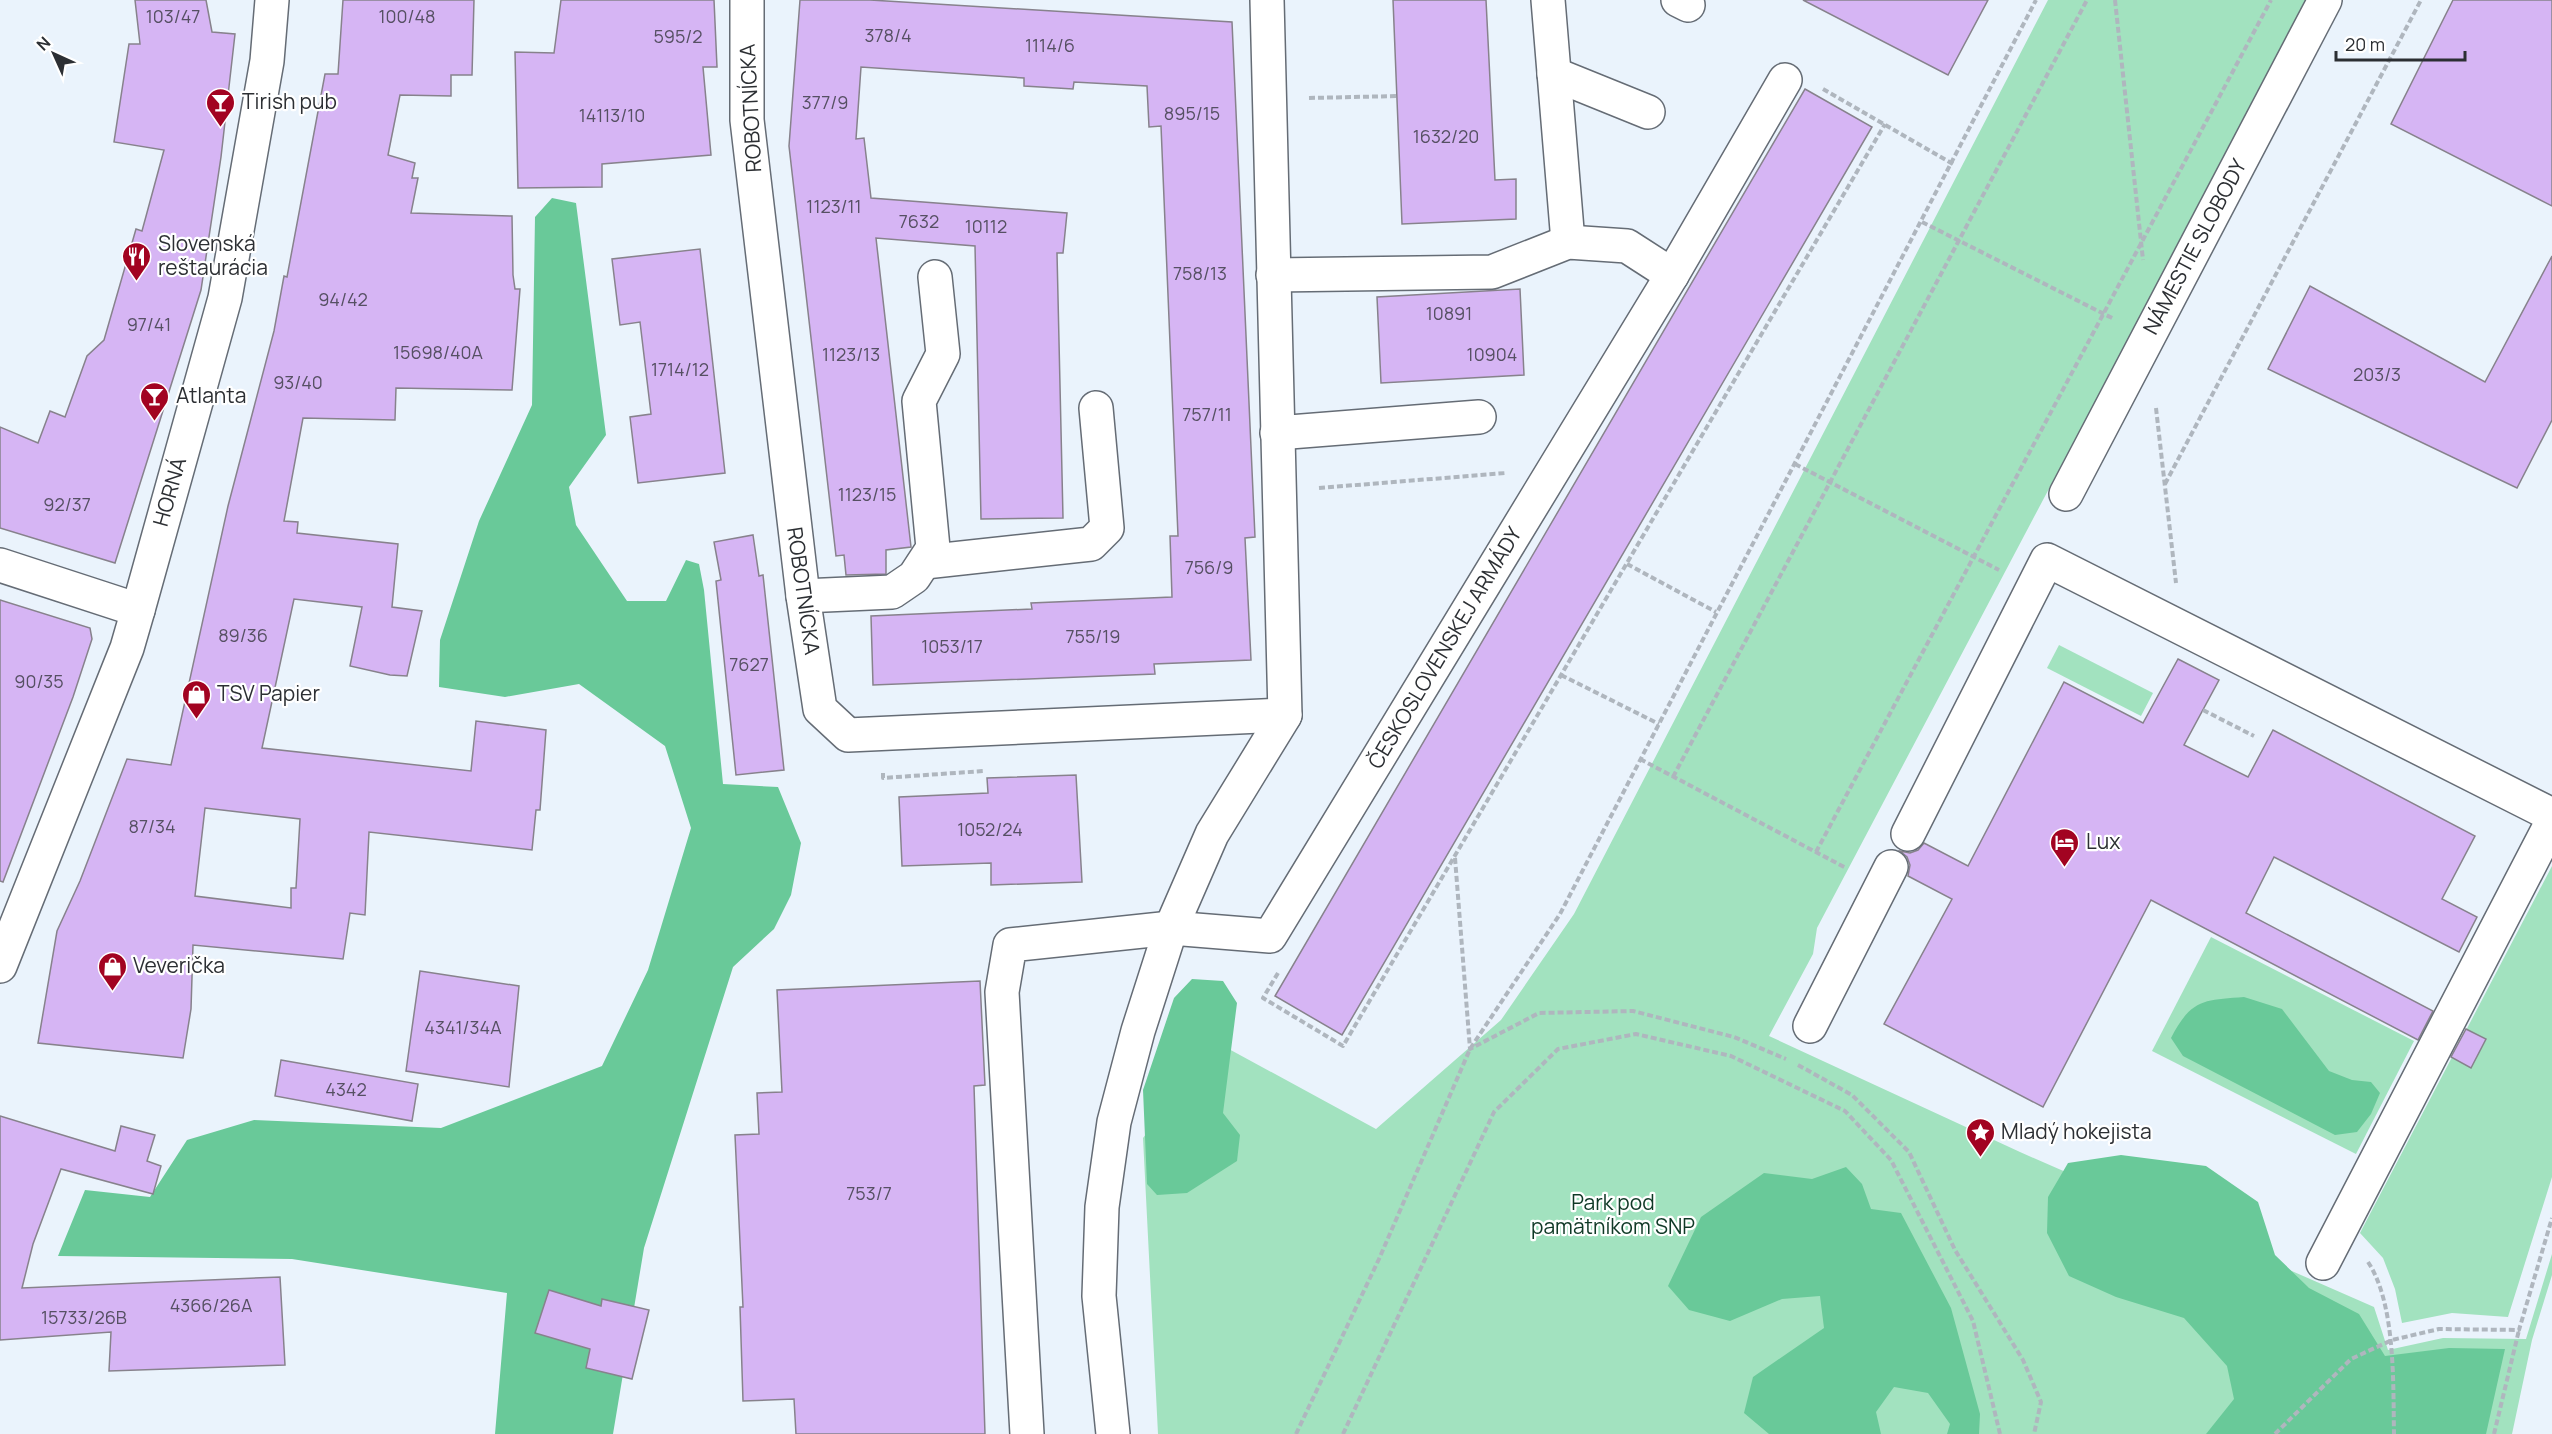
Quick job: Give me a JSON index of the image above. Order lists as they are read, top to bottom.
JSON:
{
  "streets": {
    "street": [
      "ROBOTNÍCKA",
      "NÁMESTIE SLOBODY",
      "HORNÁ",
      "ČESKOSLOVENSKEJ ARMÁDY"
    ]
  },
  "parks": ["Park pod pamätníkom SNP"],
  "places": {
    "bar": ["Tirish pub", "Atlanta"],
    "restaurant": ["Slovenská reštaurácia"],
    "shop": ["TSV Papier", "Veverička"],
    "hotel": ["Lux"],
    "place": ["Mladý hokejista"]
  },
  "house_numbers": [
    "103/47",
    "100/48",
    "378/4",
    "595/2",
    "1114/6",
    "377/9",
    "895/15",
    "14113/10",
    "1632/20",
    "1123/11",
    "7632",
    "10112",
    "758/13",
    "94/42",
    "10891",
    "97/41",
    "15698/40A",
    "1123/13",
    "10904",
    "1714/12",
    "203/3",
    "93/40",
    "757/11",
    "1123/15",
    "92/37",
    "756/9",
    "89/36",
    "755/19",
    "1053/17",
    "7627",
    "90/35",
    "87/34",
    "1052/24",
    "4341/34A",
    "4342",
    "753/7",
    "4366/26A",
    "15733/26B"
  ],
  "scale_bar": "20 m",
  "north": "top left"
}
